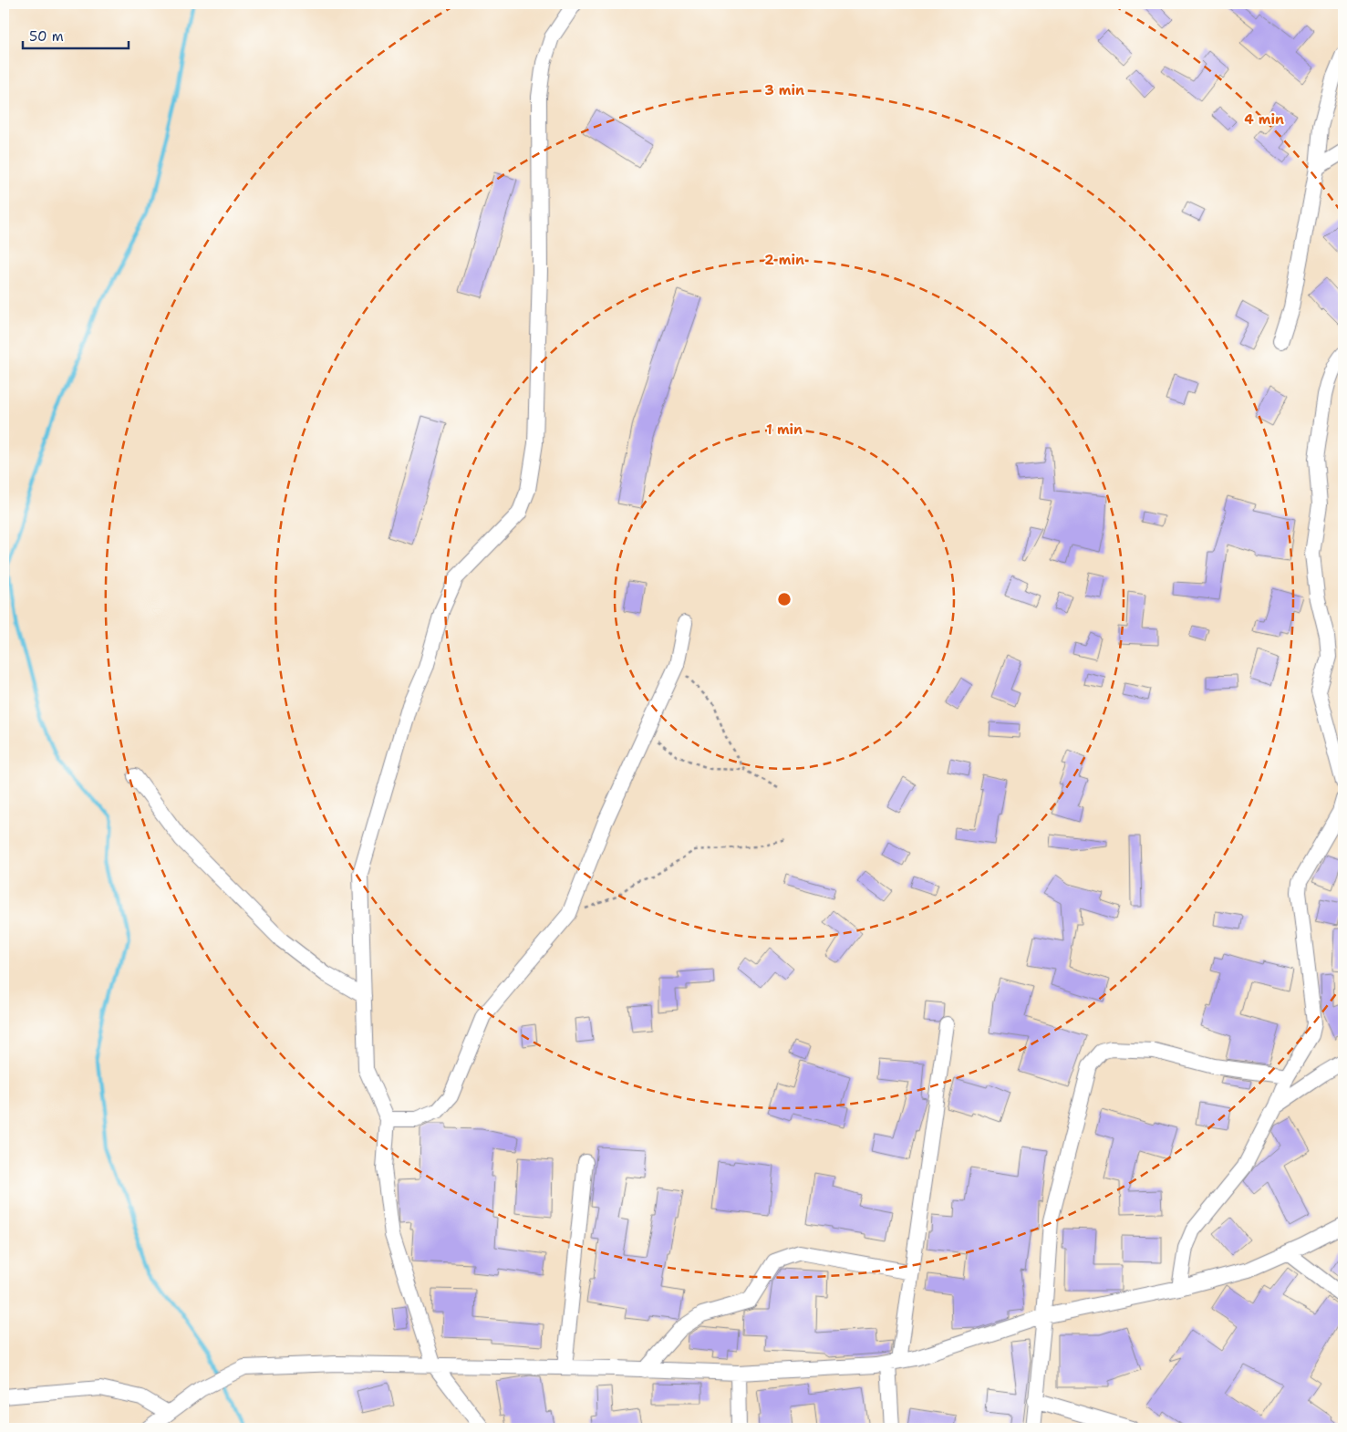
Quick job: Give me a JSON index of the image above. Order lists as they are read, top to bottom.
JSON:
{
  "scale_bar": "50 m",
  "rings": [
    "3 min",
    "4 min",
    "2 min",
    "1 min"
  ]
}
